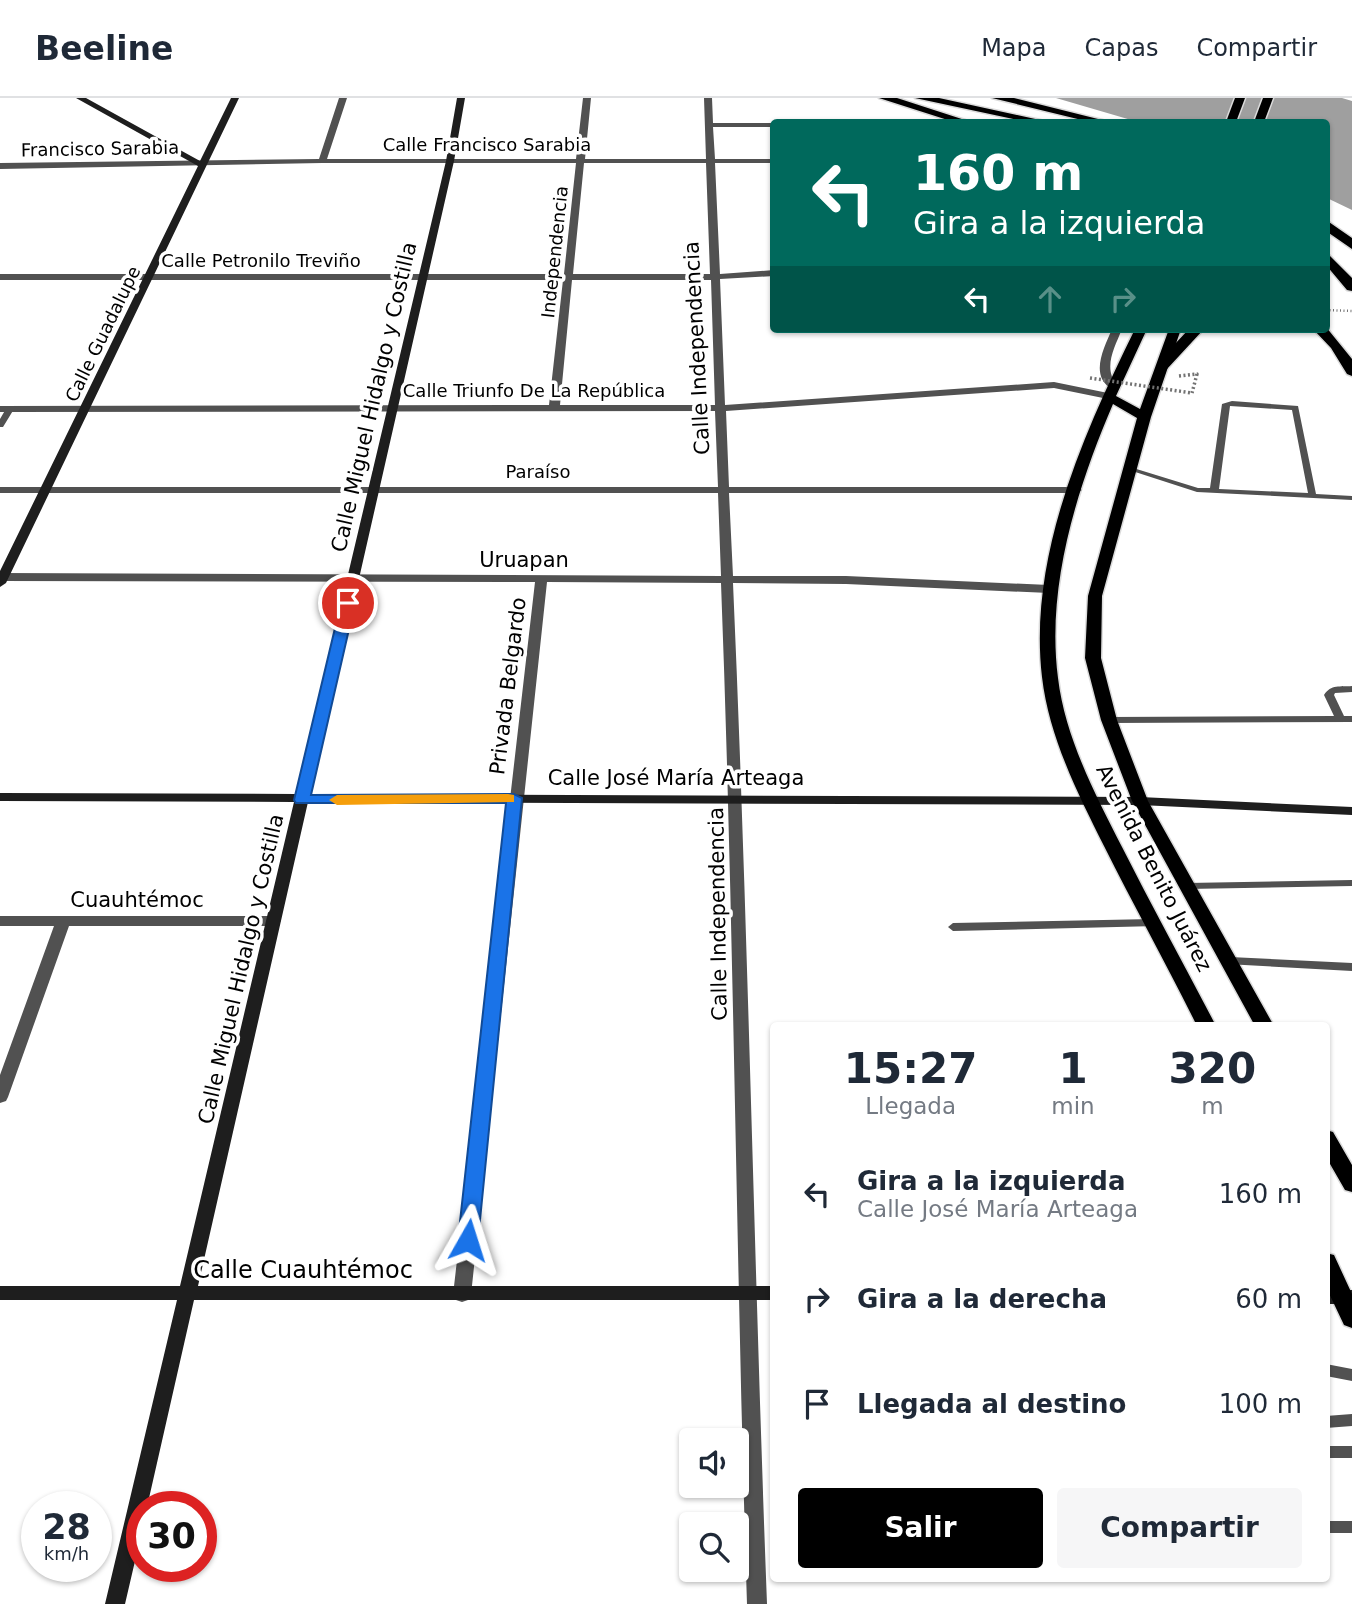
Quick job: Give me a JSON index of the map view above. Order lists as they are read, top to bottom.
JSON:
{
  "streets": {
    "main road": ["Avenida Benito Juárez"],
    "street": [
      "Calle Francisco Sarabia",
      "Francisco Sarabia",
      "Independencia",
      "Calle Petronilo Treviño",
      "Calle Guadalupe",
      "Calle Independencia",
      "Calle Triunfo De La República",
      "Calle Miguel Hidalgo y Costilla",
      "Paraíso",
      "Uruapan",
      "Privada Belgardo",
      "Calle José María Arteaga",
      "Cuauhtémoc",
      "Calle Cuauhtémoc"
    ]
  },
  "crossings": [
    ["Calle Francisco Sarabia", "Francisco Sarabia"],
    ["Calle Francisco Sarabia", "Independencia"],
    ["Calle Francisco Sarabia", "Calle Guadalupe"],
    ["Calle Francisco Sarabia", "Calle Independencia"],
    ["Calle Francisco Sarabia", "Calle Miguel Hidalgo y Costilla"],
    ["Francisco Sarabia", "Calle Guadalupe"],
    ["Independencia", "Calle Petronilo Treviño"],
    ["Independencia", "Calle Triunfo De La República"],
    ["Calle Petronilo Treviño", "Calle Guadalupe"],
    ["Calle Petronilo Treviño", "Calle Independencia"],
    ["Calle Petronilo Treviño", "Calle Miguel Hidalgo y Costilla"],
    ["Calle Guadalupe", "Calle Triunfo De La República"],
    ["Calle Guadalupe", "Paraíso"],
    ["Calle Guadalupe", "Uruapan"],
    ["Calle Independencia", "Calle Triunfo De La República"],
    ["Calle Independencia", "Paraíso"],
    ["Calle Independencia", "Uruapan"],
    ["Calle Independencia", "Calle José María Arteaga"],
    ["Calle Independencia", "Calle Cuauhtémoc"],
    ["Calle Triunfo De La República", "Calle Miguel Hidalgo y Costilla"],
    ["Calle Triunfo De La República", "Avenida Benito Juárez"],
    ["Calle Miguel Hidalgo y Costilla", "Paraíso"],
    ["Calle Miguel Hidalgo y Costilla", "Uruapan"],
    ["Calle Miguel Hidalgo y Costilla", "Calle José María Arteaga"],
    ["Calle Miguel Hidalgo y Costilla", "Cuauhtémoc"],
    ["Calle Miguel Hidalgo y Costilla", "Calle Cuauhtémoc"],
    ["Paraíso", "Avenida Benito Juárez"],
    ["Uruapan", "Privada Belgardo"],
    ["Uruapan", "Avenida Benito Juárez"],
    ["Privada Belgardo", "Calle José María Arteaga"],
    ["Privada Belgardo", "Calle Cuauhtémoc"],
    ["Calle José María Arteaga", "Avenida Benito Juárez"]
  ],
  "page": {
    "header": "Beeline",
    "nav": ["Mapa", "Capas", "Compartir"],
    "turn": ["160 m", "Gira a la izquierda"],
    "eta": [
      "15:27",
      "Llegada",
      "1",
      "min",
      "320",
      "m"
    ],
    "list": [
      {
        "name": "Gira a la izquierda",
        "note": "Calle José María Arteaga",
        "value": "160 m"
      },
      {
        "name": "Gira a la derecha",
        "value": "60 m"
      },
      {
        "name": "Llegada al destino",
        "value": "100 m"
      }
    ],
    "buttons": ["Salir", "Compartir"],
    "speed": "28 km/h",
    "limit": "30"
  }
}
